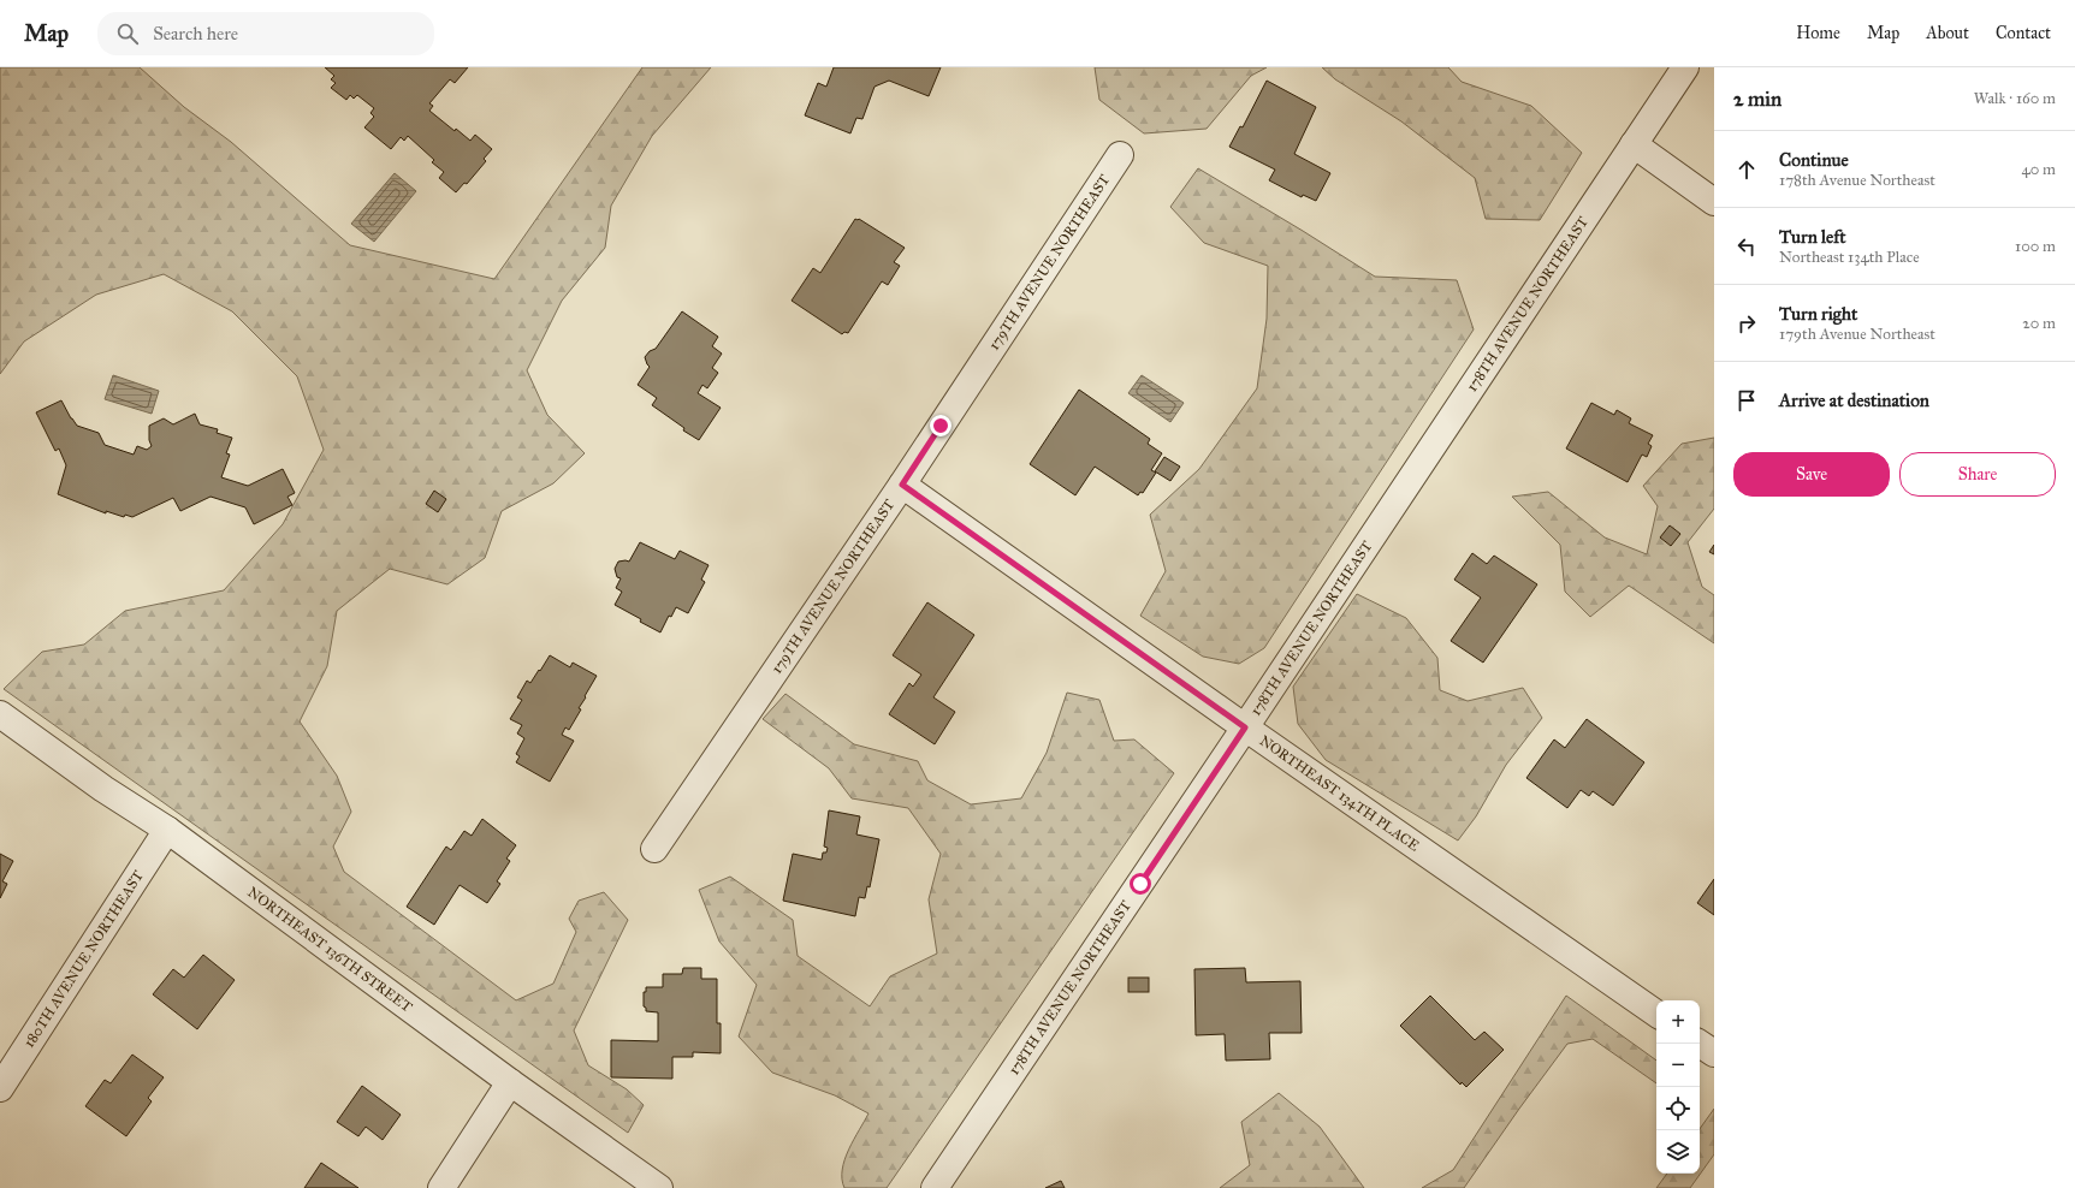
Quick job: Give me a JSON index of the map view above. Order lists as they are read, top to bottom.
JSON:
{
  "streets": {
    "street": [
      "179TH AVENUE NORTHEAST",
      "178TH AVENUE NORTHEAST",
      "NORTHEAST 134TH PLACE",
      "NORTHEAST 136TH STREET",
      "180TH AVENUE NORTHEAST"
    ]
  },
  "crossings": [
    ["179TH AVENUE NORTHEAST", "NORTHEAST 134TH PLACE"],
    ["178TH AVENUE NORTHEAST", "NORTHEAST 134TH PLACE"],
    ["NORTHEAST 136TH STREET", "180TH AVENUE NORTHEAST"]
  ],
  "page": {
    "header": "Map",
    "search": "Search here",
    "nav": [
      "Home",
      "Map",
      "About",
      "Contact"
    ],
    "heading": ["2 min", "Walk · 160 m"],
    "list": [
      ["Continue", "178th Avenue Northeast", "40 m"],
      ["Turn left", "Northeast 134th Place", "100 m"],
      ["Turn right", "179th Avenue Northeast", "20 m"],
      "Arrive at destination"
    ],
    "buttons": ["Save", "Share"],
    "map_buttons": ["+", "−"]
  }
}
